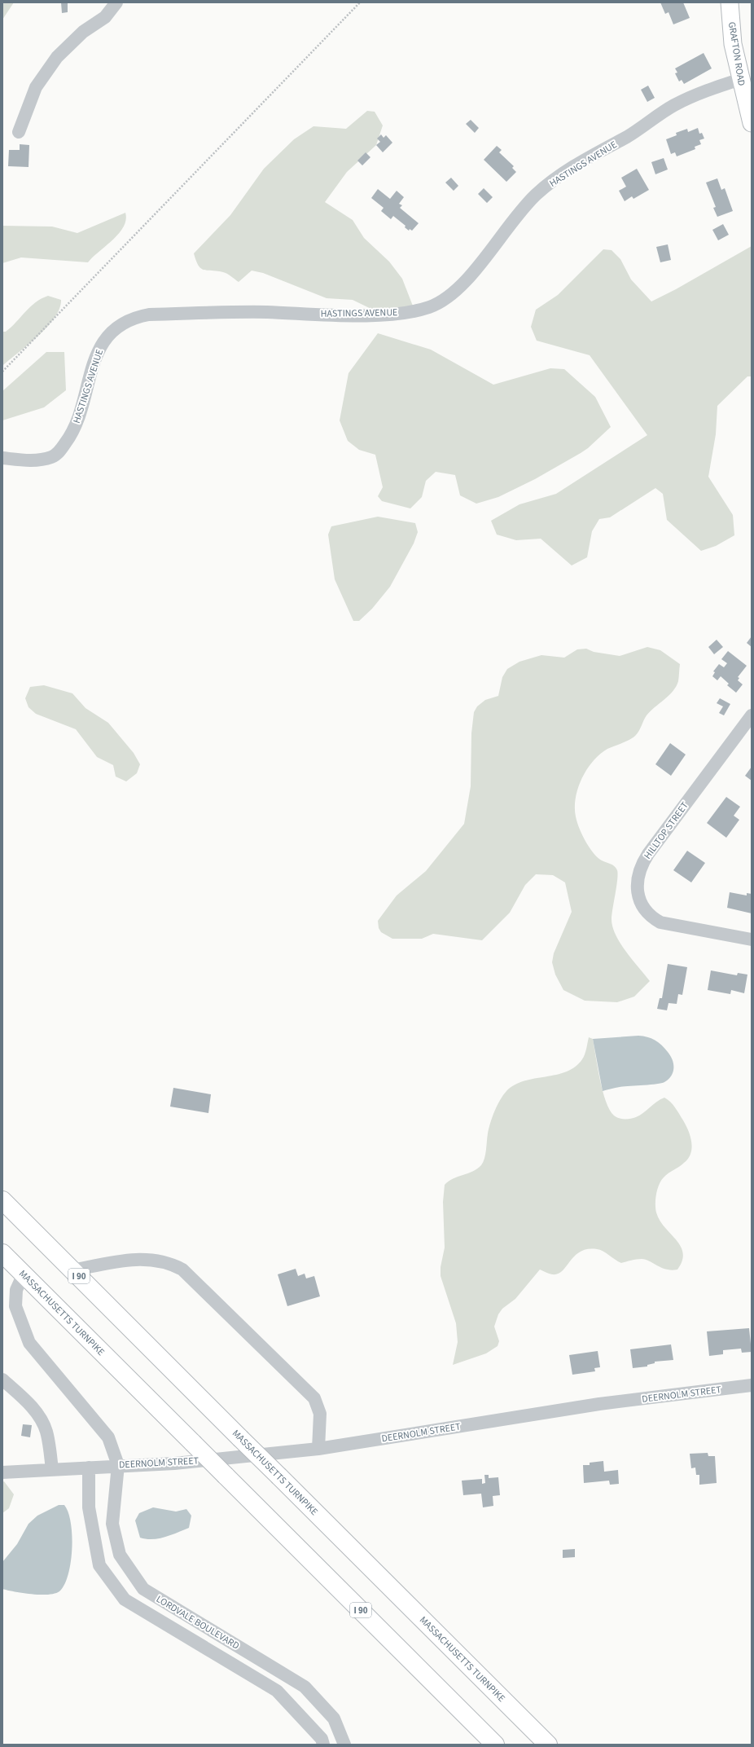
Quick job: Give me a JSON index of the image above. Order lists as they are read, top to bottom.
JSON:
{
  "streets": {
    "highway": ["I 90", "MASSACHUSETTS TURNPIKE"],
    "main road": ["GRAFTON ROAD"],
    "street": [
      "HASTINGS AVENUE",
      "HILLTOP STREET",
      "DEERNOLM STREET",
      "LORDVALE BOULEVARD"
    ]
  },
  "crossings": [
    ["GRAFTON ROAD", "HASTINGS AVENUE"],
    ["DEERNOLM STREET", "LORDVALE BOULEVARD"]
  ]
}
